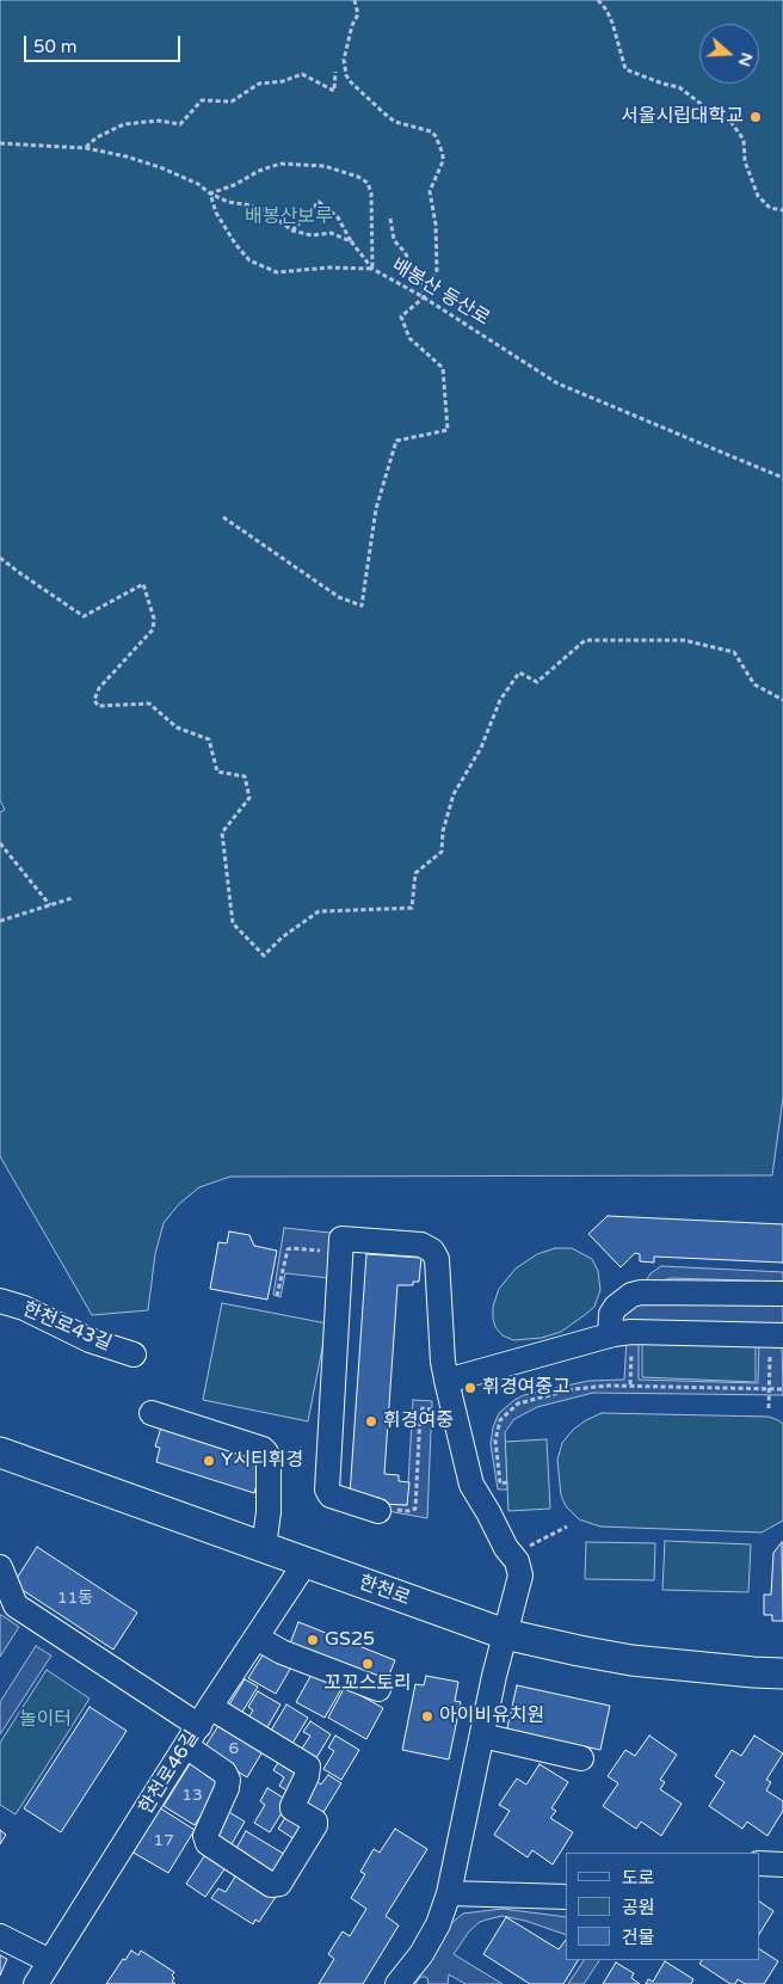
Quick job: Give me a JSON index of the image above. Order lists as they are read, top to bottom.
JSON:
{
  "streets": {
    "main road": ["한천로"],
    "street": ["한천로43길", "한천로46길"],
    "path": ["배봉산 등산로"]
  },
  "crossings": [
    ["한천로", "한천로46길"]
  ],
  "parks": ["배봉산보루", "놀이터"],
  "places": [
    "서울시립대학교",
    "휘경여중고",
    "휘경여중",
    "Y시티휘경",
    "GS25",
    "꼬꼬스토리",
    "아이비유치원"
  ],
  "house_numbers": [
    "11동",
    "6",
    "13",
    "17"
  ],
  "legend": ["도로", "공원", "건물"],
  "scale_bar": "50 m",
  "north": "right"
}
